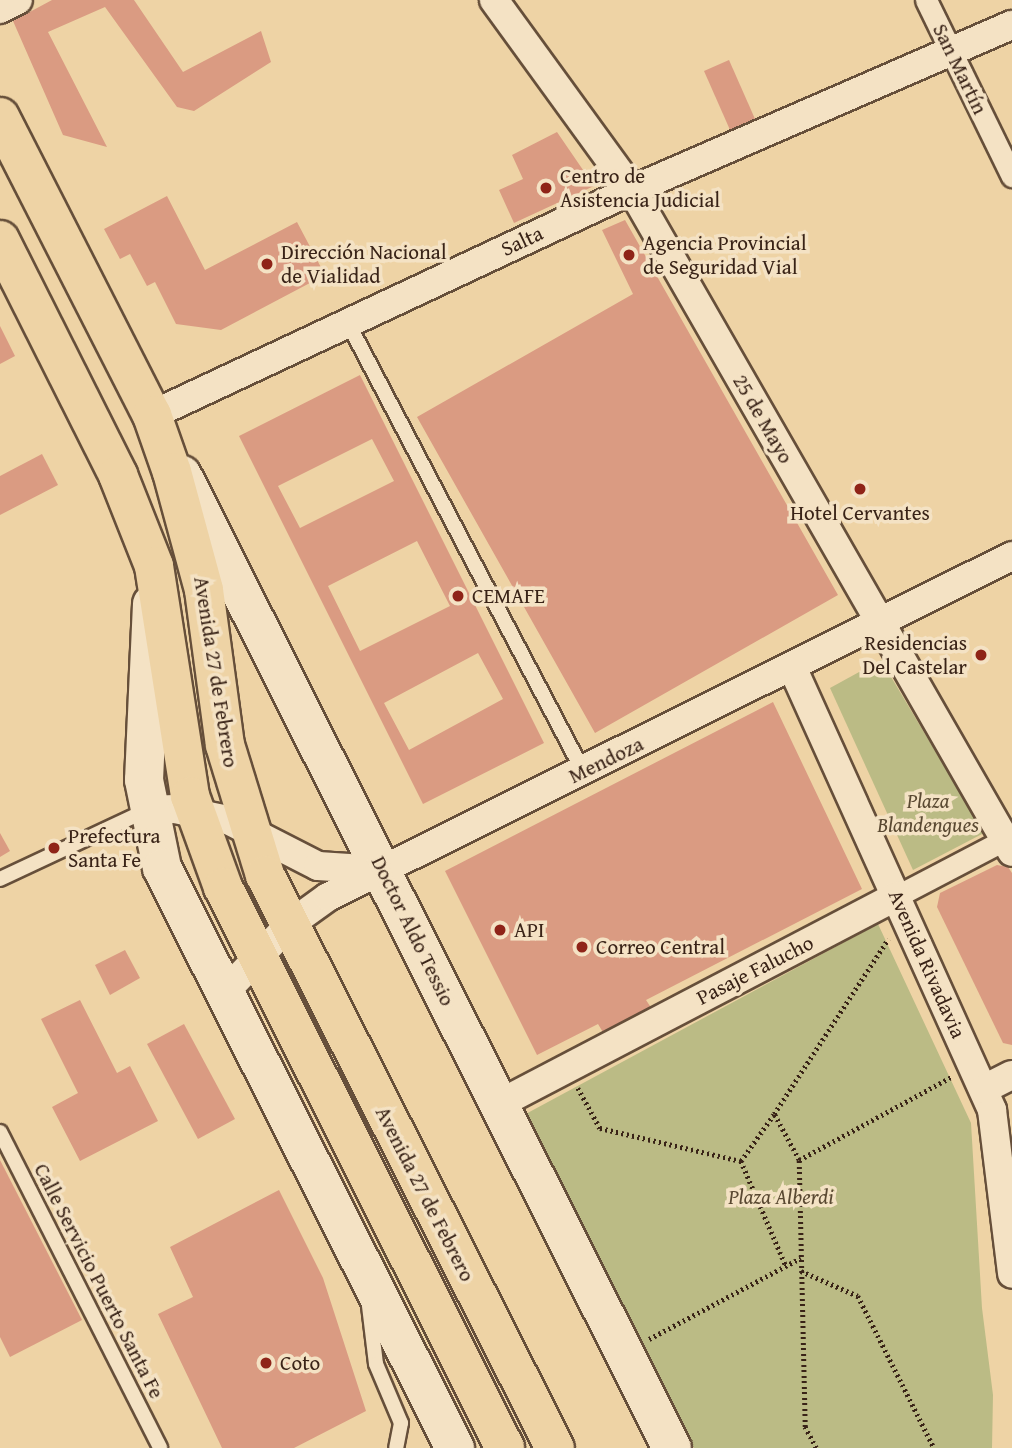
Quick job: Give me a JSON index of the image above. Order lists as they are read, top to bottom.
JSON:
{
  "streets": {
    "highway": ["Avenida 27 de Febrero"],
    "main road": ["Doctor Aldo Tessio"],
    "street": [
      "San Martín",
      "Salta",
      "25 de Mayo",
      "Mendoza",
      "Avenida Rivadavia",
      "Pasaje Falucho"
    ],
    "lane": ["Calle Servicio Puerto Santa Fe"]
  },
  "crossings": [
    ["San Martín", "Salta"],
    ["Salta", "25 de Mayo"],
    ["Salta", "Avenida 27 de Febrero"],
    ["Salta", "Doctor Aldo Tessio"],
    ["25 de Mayo", "Mendoza"],
    ["25 de Mayo", "Pasaje Falucho"],
    ["Avenida 27 de Febrero", "Mendoza"],
    ["Avenida 27 de Febrero", "Doctor Aldo Tessio"],
    ["Mendoza", "Doctor Aldo Tessio"],
    ["Mendoza", "Avenida Rivadavia"],
    ["Doctor Aldo Tessio", "Pasaje Falucho"],
    ["Avenida Rivadavia", "Pasaje Falucho"]
  ],
  "parks": ["Plaza Blandengues", "Plaza Alberdi"],
  "places": [
    "Centro de Asistencia Judicial",
    "Agencia Provincial de Seguridad Vial",
    "Dirección Nacional de Vialidad",
    "Hotel Cervantes",
    "CEMAFE",
    "Residencias Del Castelar",
    "Prefectura Santa Fe",
    "API",
    "Correo Central",
    "Coto"
  ]
}
